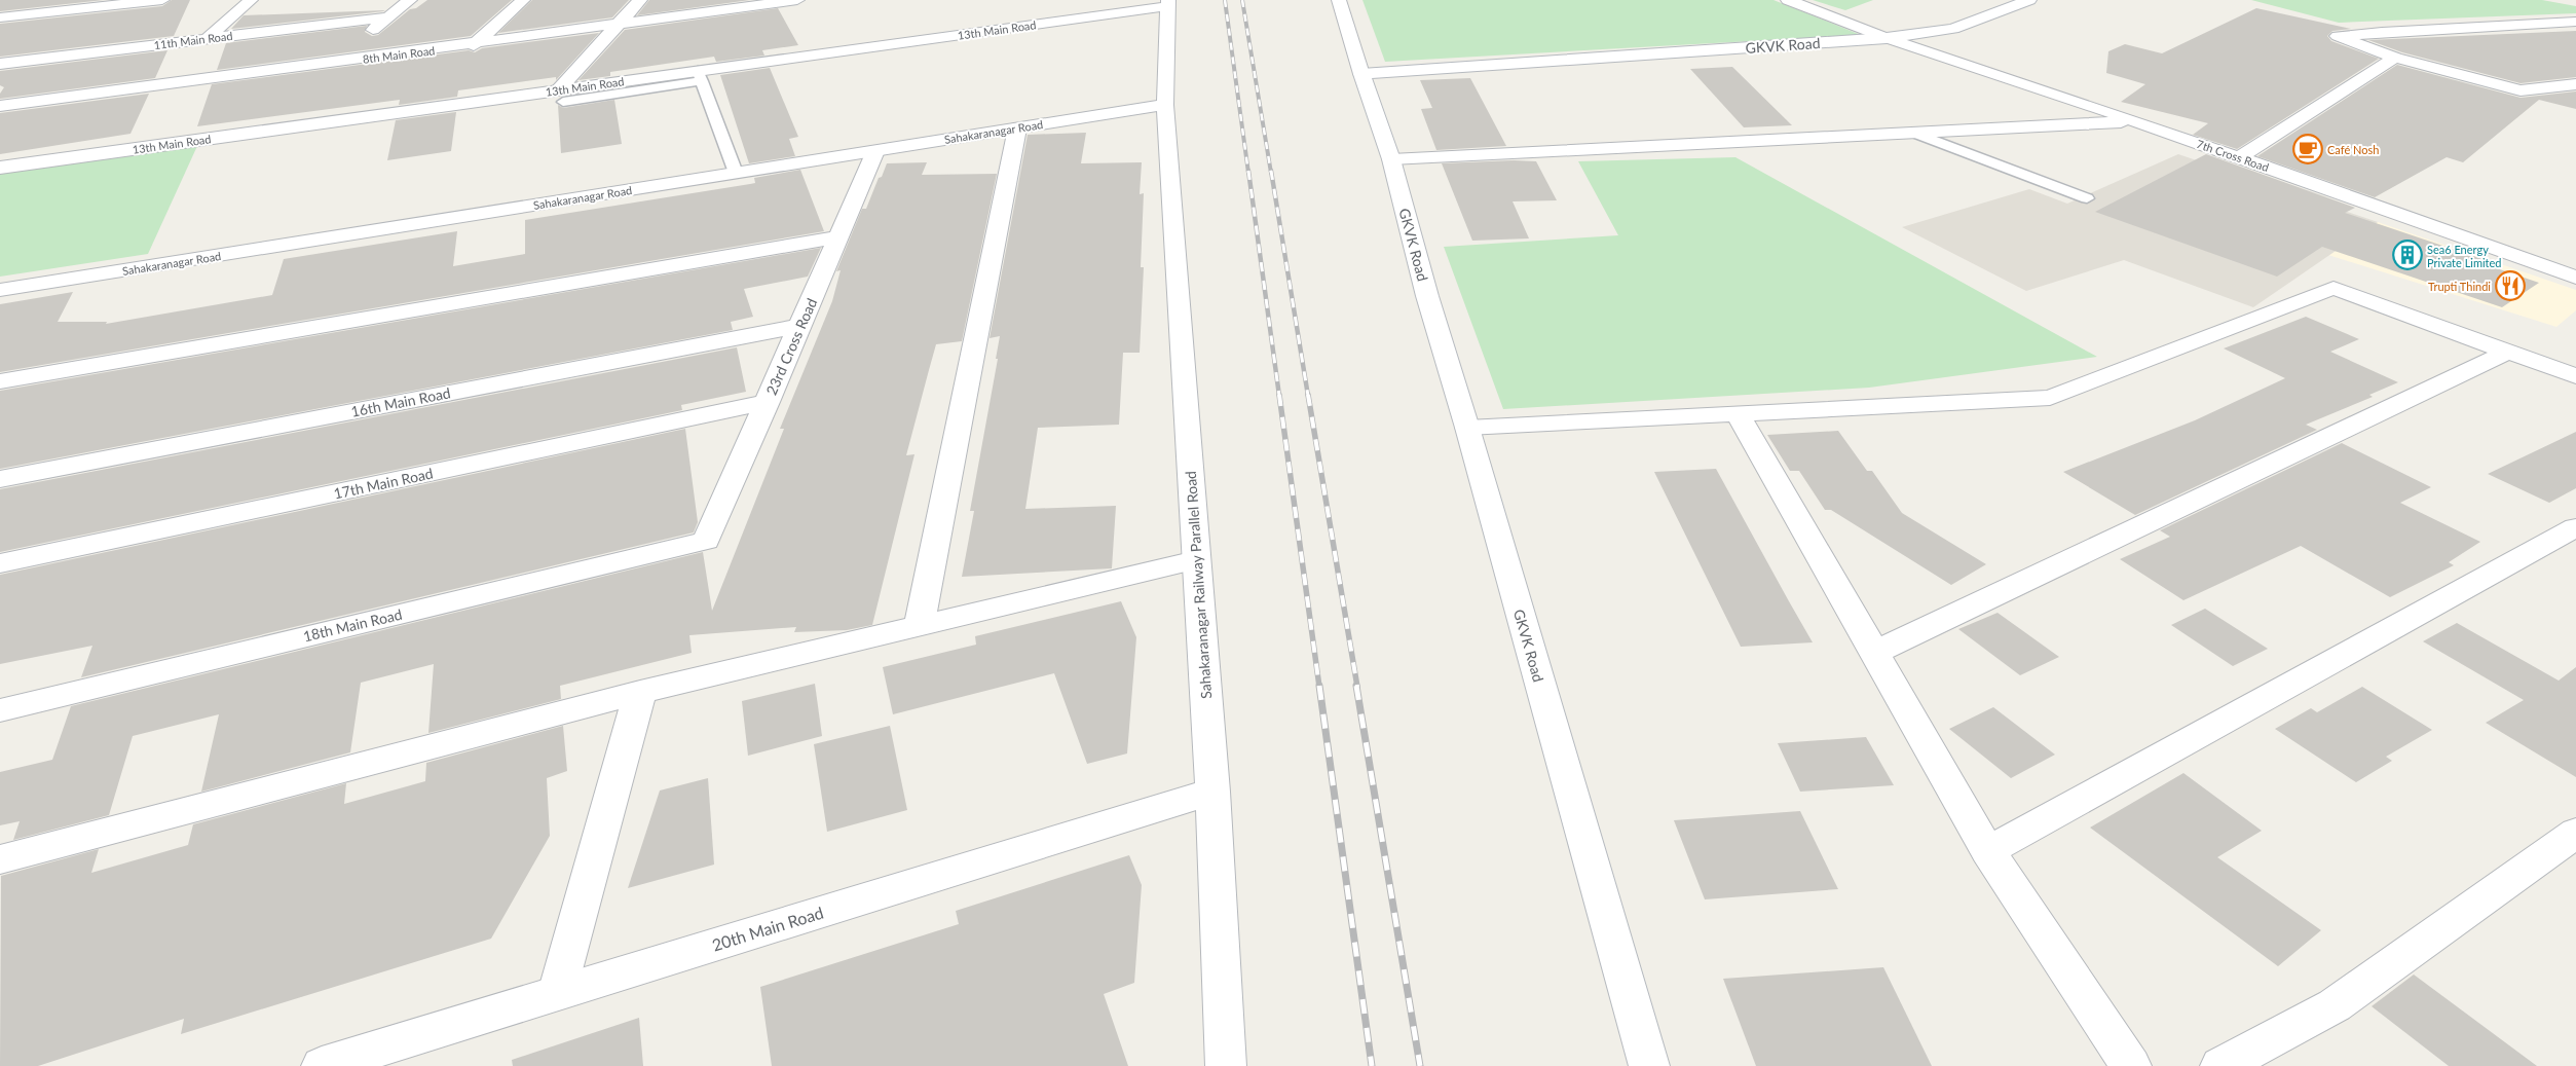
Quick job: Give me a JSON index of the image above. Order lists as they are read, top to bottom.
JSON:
{
  "streets": {
    "street": [
      "13th Main Road",
      "11th Main Road",
      "GKVK Road",
      "8th Main Road",
      "Sahakaranagar Road",
      "7th Cross Road",
      "23rd Cross Road",
      "16th Main Road",
      "17th Main Road",
      "Sahakaranagar Railway Parallel Road",
      "18th Main Road",
      "20th Main Road"
    ]
  },
  "crossings": [
    ["13th Main Road", "Sahakaranagar Railway Parallel Road"],
    ["GKVK Road", "7th Cross Road"],
    ["Sahakaranagar Road", "23rd Cross Road"],
    ["Sahakaranagar Road", "Sahakaranagar Railway Parallel Road"],
    ["23rd Cross Road", "16th Main Road"],
    ["23rd Cross Road", "17th Main Road"],
    ["23rd Cross Road", "18th Main Road"],
    ["Sahakaranagar Railway Parallel Road", "20th Main Road"]
  ],
  "places": {
    "cafe": ["Café Nosh"],
    "building": ["Sea6 Energy Private Limited"],
    "restaurant": ["Trupti Thindi"]
  }
}
